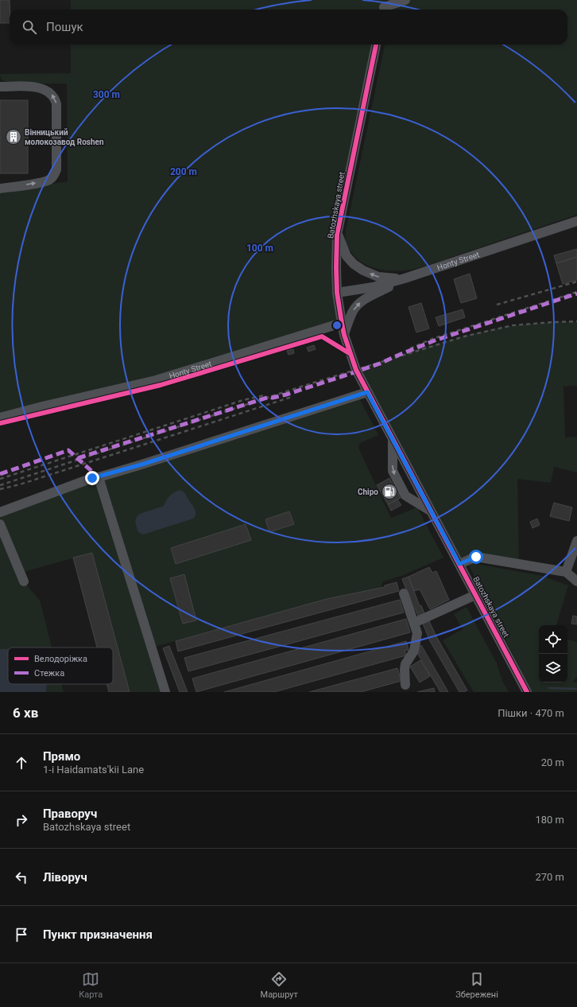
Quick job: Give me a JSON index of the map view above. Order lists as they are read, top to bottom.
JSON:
{
  "streets": {
    "street": ["Batozhskaya street", "Honty Street"]
  },
  "crossings": [
    ["Batozhskaya street", "Honty Street"]
  ],
  "places": {
    "building": ["Вінницький молокозавод Roshen"],
    "fuel station": ["Chipo"]
  },
  "legend": ["Велодоріжка", "Стежка"],
  "page": {
    "search": "Пошук",
    "heading": ["6 хв", "Пішки · 470 m"],
    "list": [
      ["Прямо", "1-i Haidamats'kii Lane", "20 m"],
      ["Праворуч", "Batozhskaya street", "180 m"],
      ["Ліворуч", "270 m"],
      "Пункт призначення"
    ],
    "nav": ["Карта", "Маршрут", "Збережені"]
  },
  "rings": ["300 m", "200 m", "100 m"]
}
